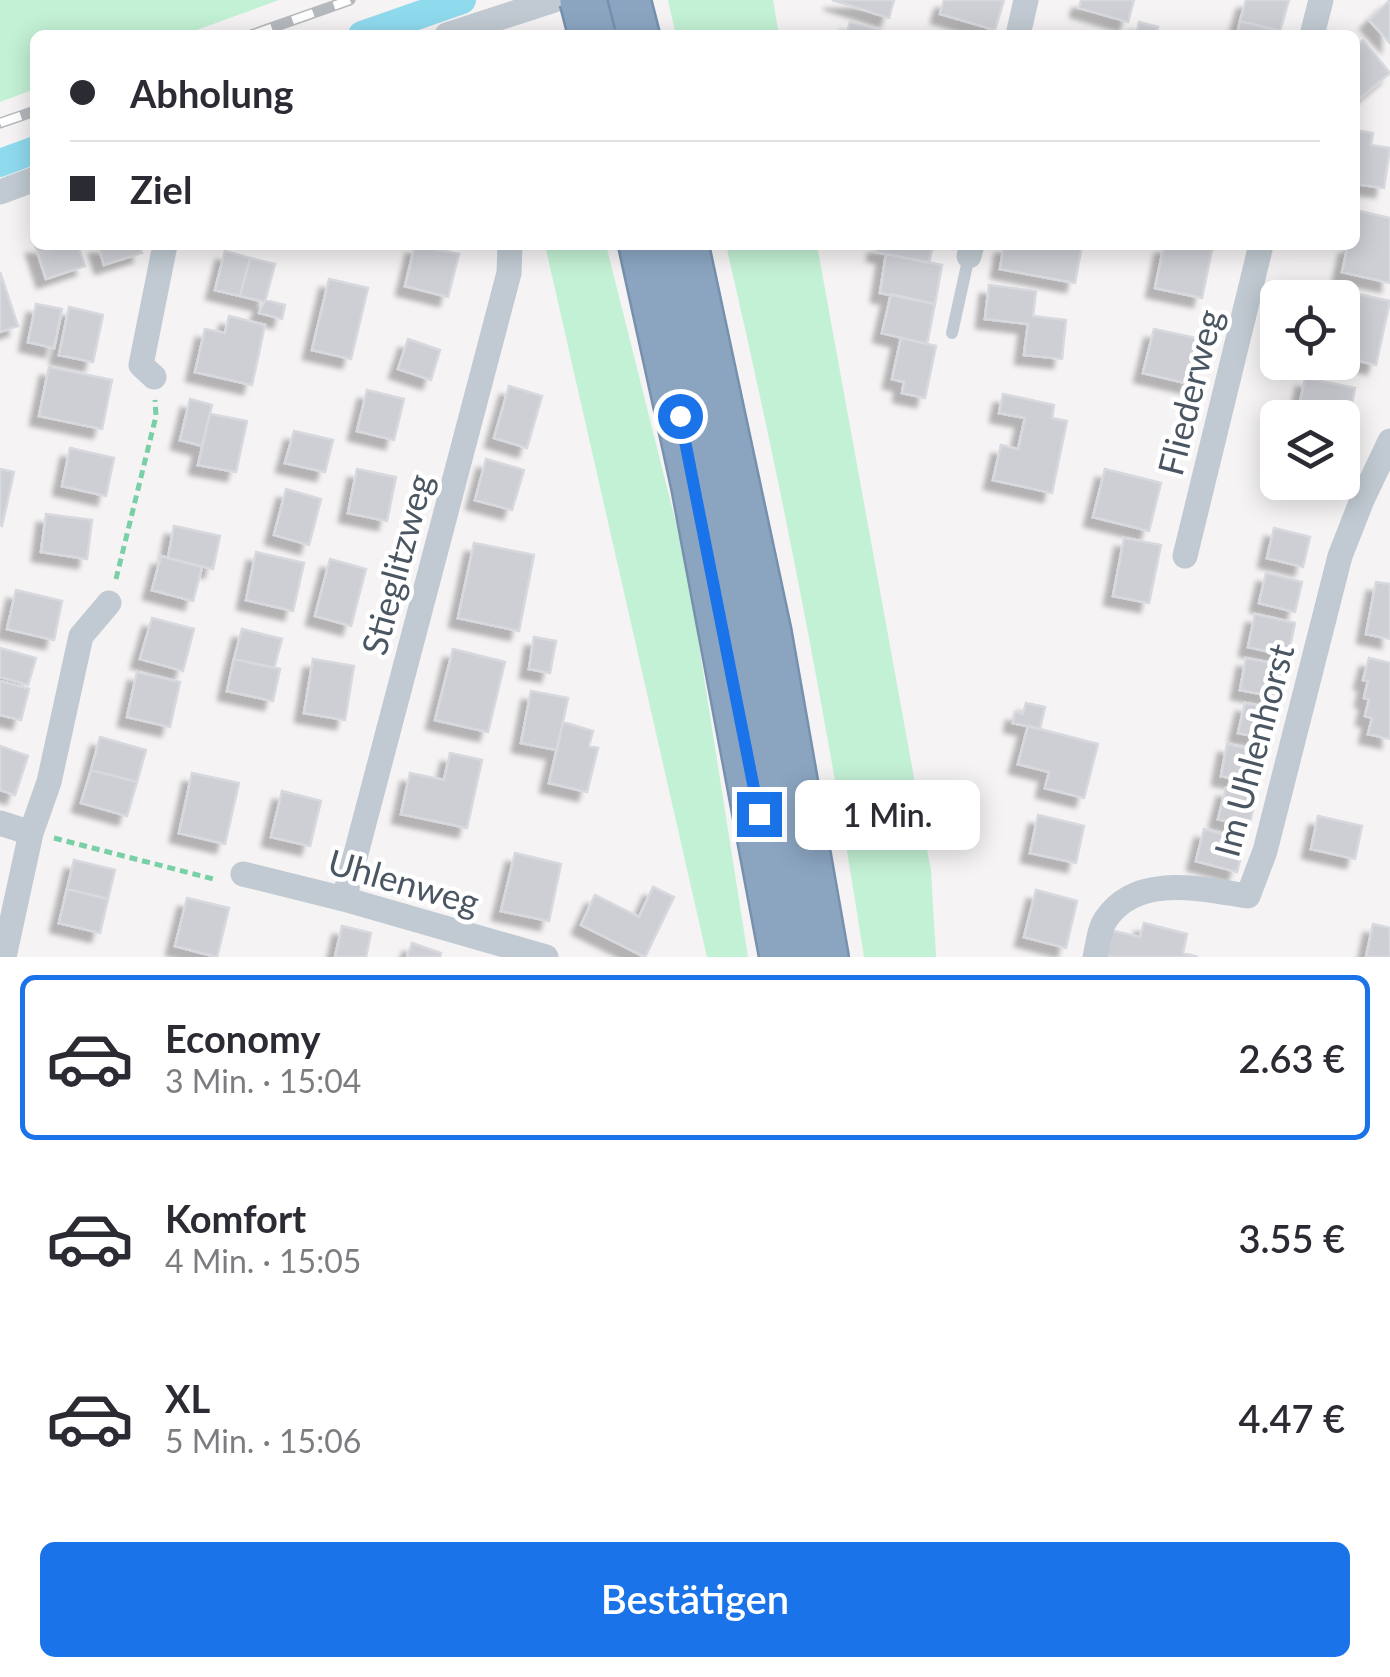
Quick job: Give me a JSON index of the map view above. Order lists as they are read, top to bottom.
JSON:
{
  "streets": {
    "street": [
      "Fliederweg",
      "Stieglitzweg",
      "Im Uhlenhorst",
      "Uhlenweg"
    ]
  },
  "crossings": [
    ["Stieglitzweg", "Uhlenweg"]
  ],
  "page": {
    "banner": ["Abholung", "Ziel"],
    "bubble": "1 Min.",
    "list": [
      {
        "name": "Economy",
        "note": "3 Min. · 15:04",
        "value": "2.63 €"
      },
      {
        "name": "Komfort",
        "note": "4 Min. · 15:05",
        "value": "3.55 €"
      },
      {
        "name": "XL",
        "note": "5 Min. · 15:06",
        "value": "4.47 €"
      }
    ],
    "buttons": "Bestätigen"
  }
}
